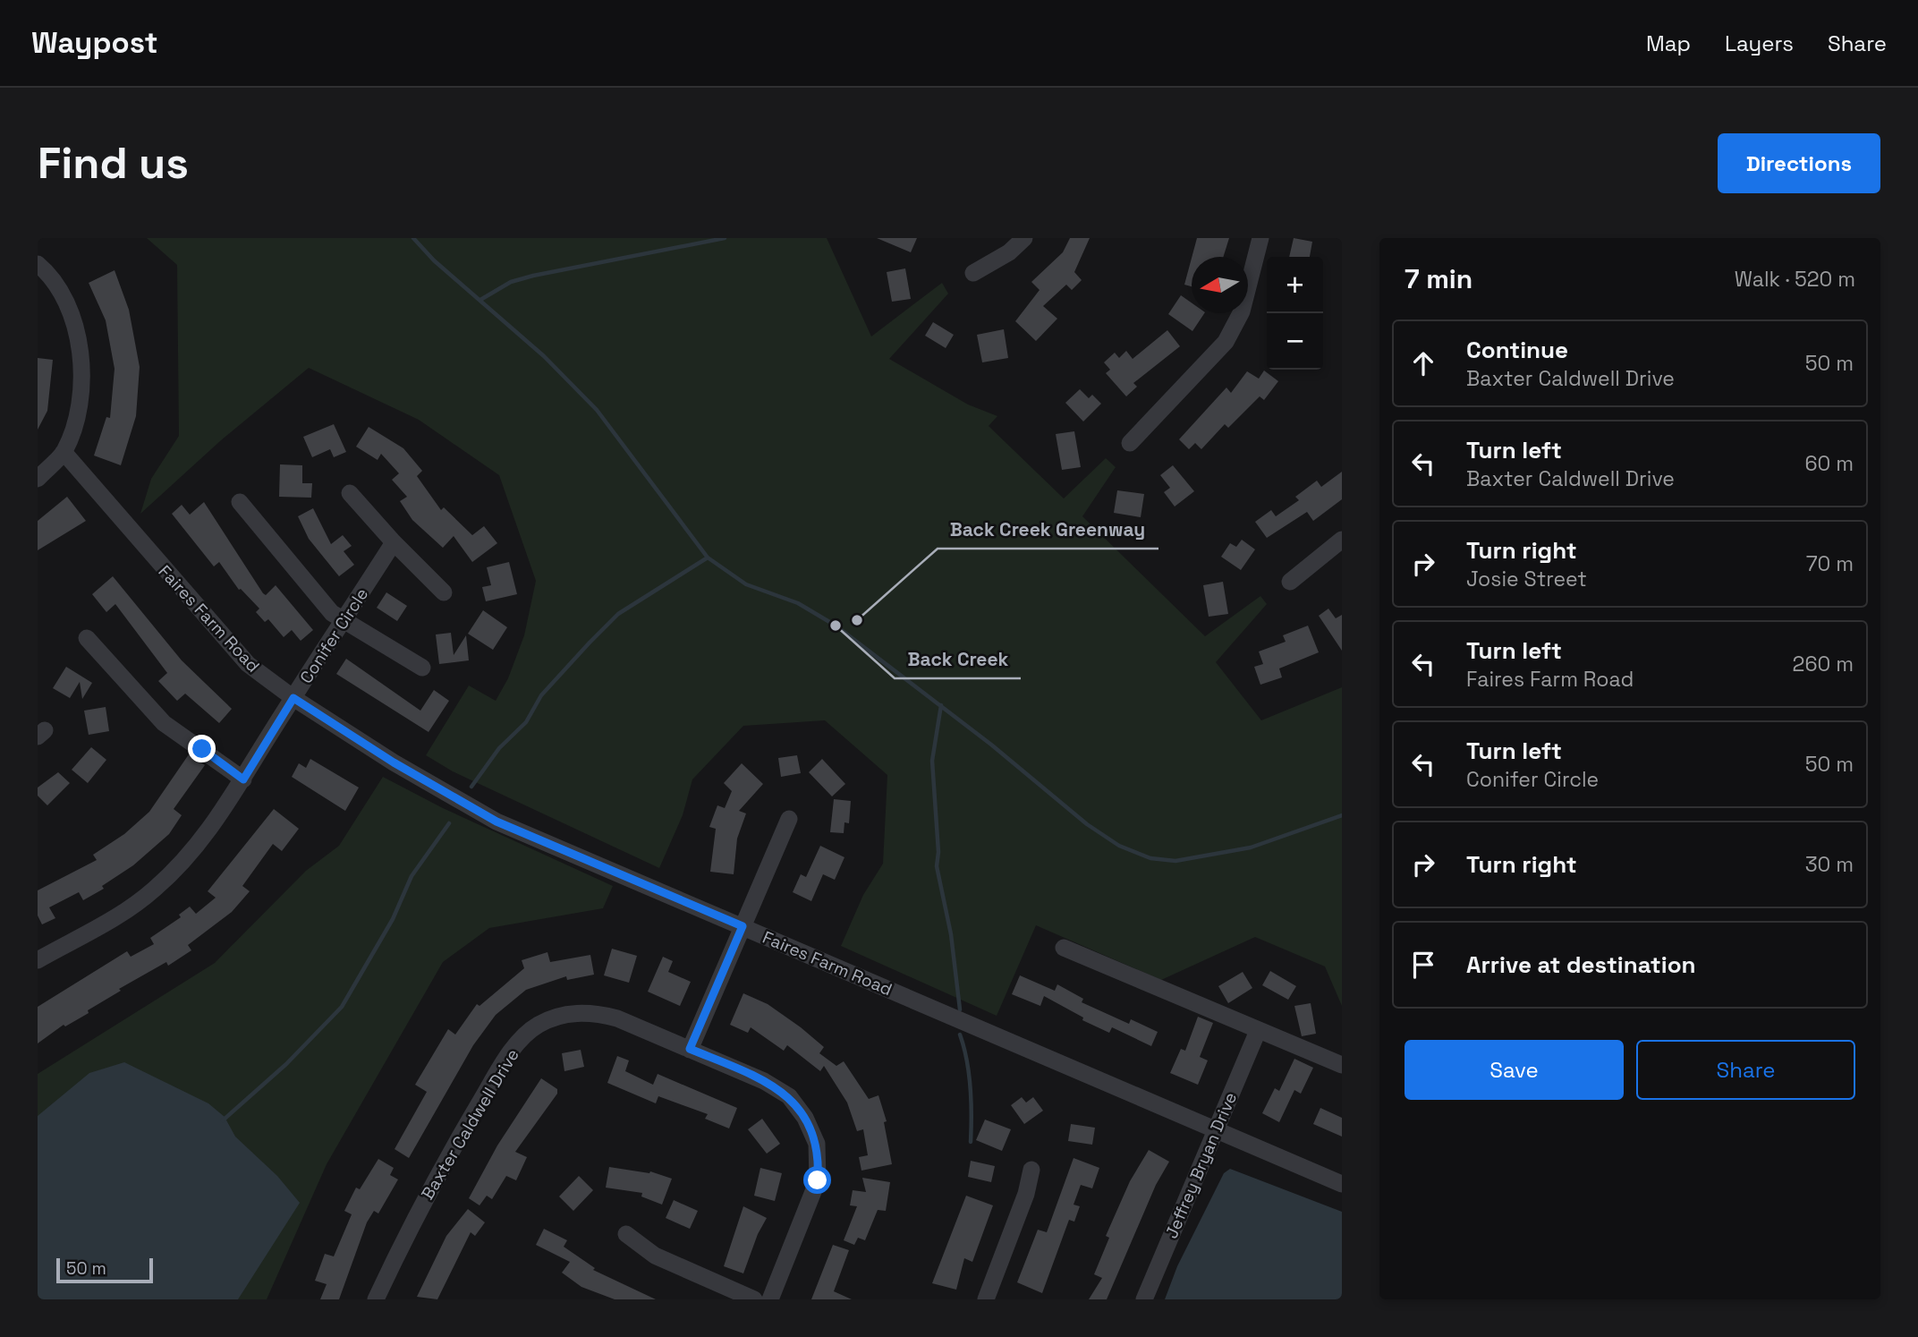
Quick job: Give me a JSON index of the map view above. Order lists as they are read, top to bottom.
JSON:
{
  "streets": {
    "street": [
      "Faires Farm Road",
      "Conifer Circle",
      "Baxter Caldwell Drive",
      "Jeffrey Bryan Drive"
    ]
  },
  "crossings": [
    ["Faires Farm Road", "Conifer Circle"],
    ["Faires Farm Road", "Jeffrey Bryan Drive"]
  ],
  "places": ["Back Creek Greenway", "Back Creek"],
  "scale_bar": "50 m",
  "north": "left",
  "page": {
    "header": "Waypost",
    "nav": ["Map", "Layers", "Share"],
    "buttons": [
      "Directions",
      ["Save", "Share"]
    ],
    "title": "Find us",
    "heading": ["7 min", "Walk · 520 m"],
    "map_buttons": ["+", "−"],
    "list": [
      ["Continue", "Baxter Caldwell Drive", "50 m"],
      ["Turn left", "Baxter Caldwell Drive", "60 m"],
      ["Turn right", "Josie Street", "70 m"],
      ["Turn left", "Faires Farm Road", "260 m"],
      ["Turn left", "Conifer Circle", "50 m"],
      ["Turn right", "30 m"],
      "Arrive at destination"
    ],
    "scale": "50 m"
  }
}
